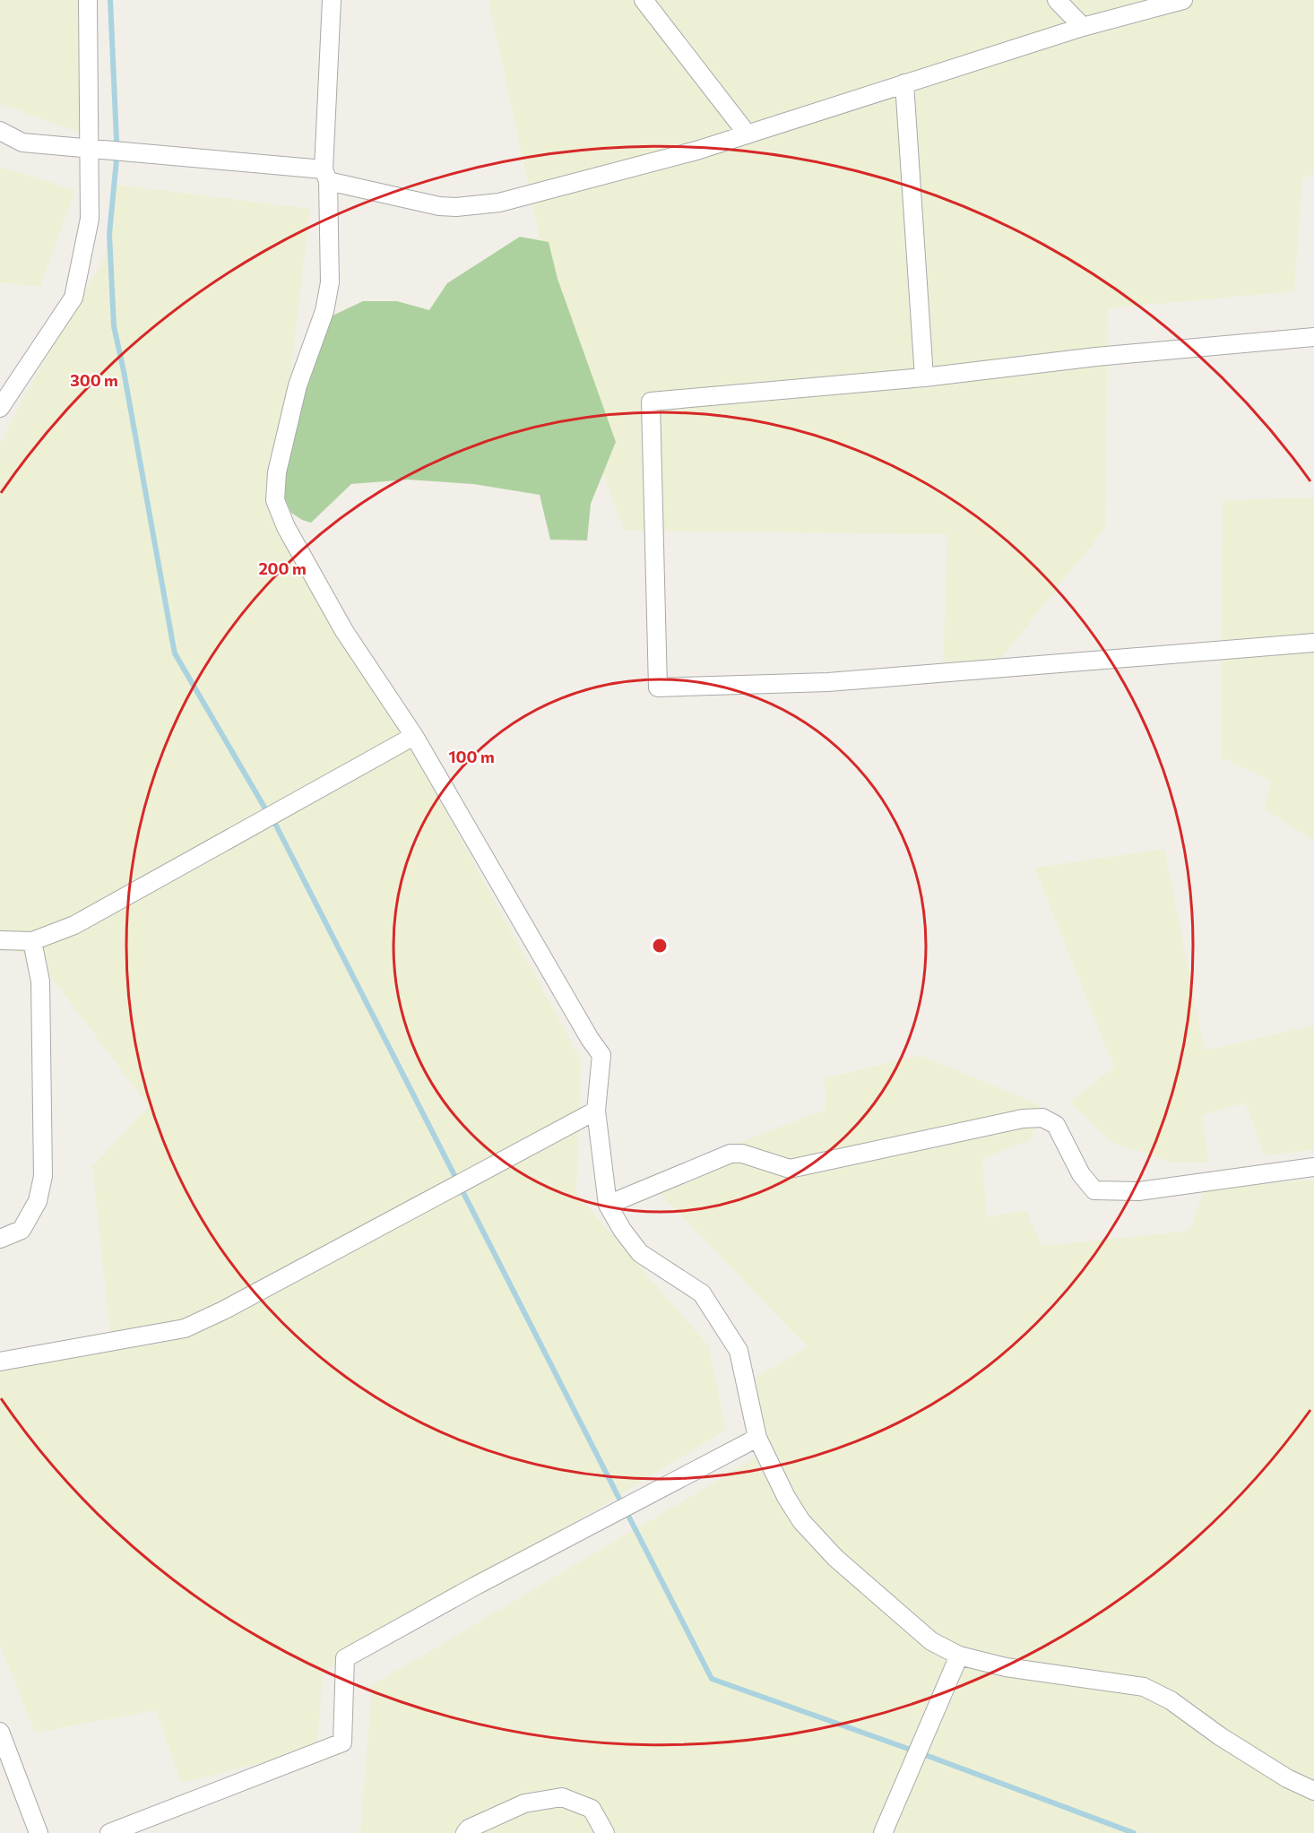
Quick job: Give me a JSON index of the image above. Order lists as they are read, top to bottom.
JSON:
{
  "rings": ["300 m", "200 m", "100 m"]
}
